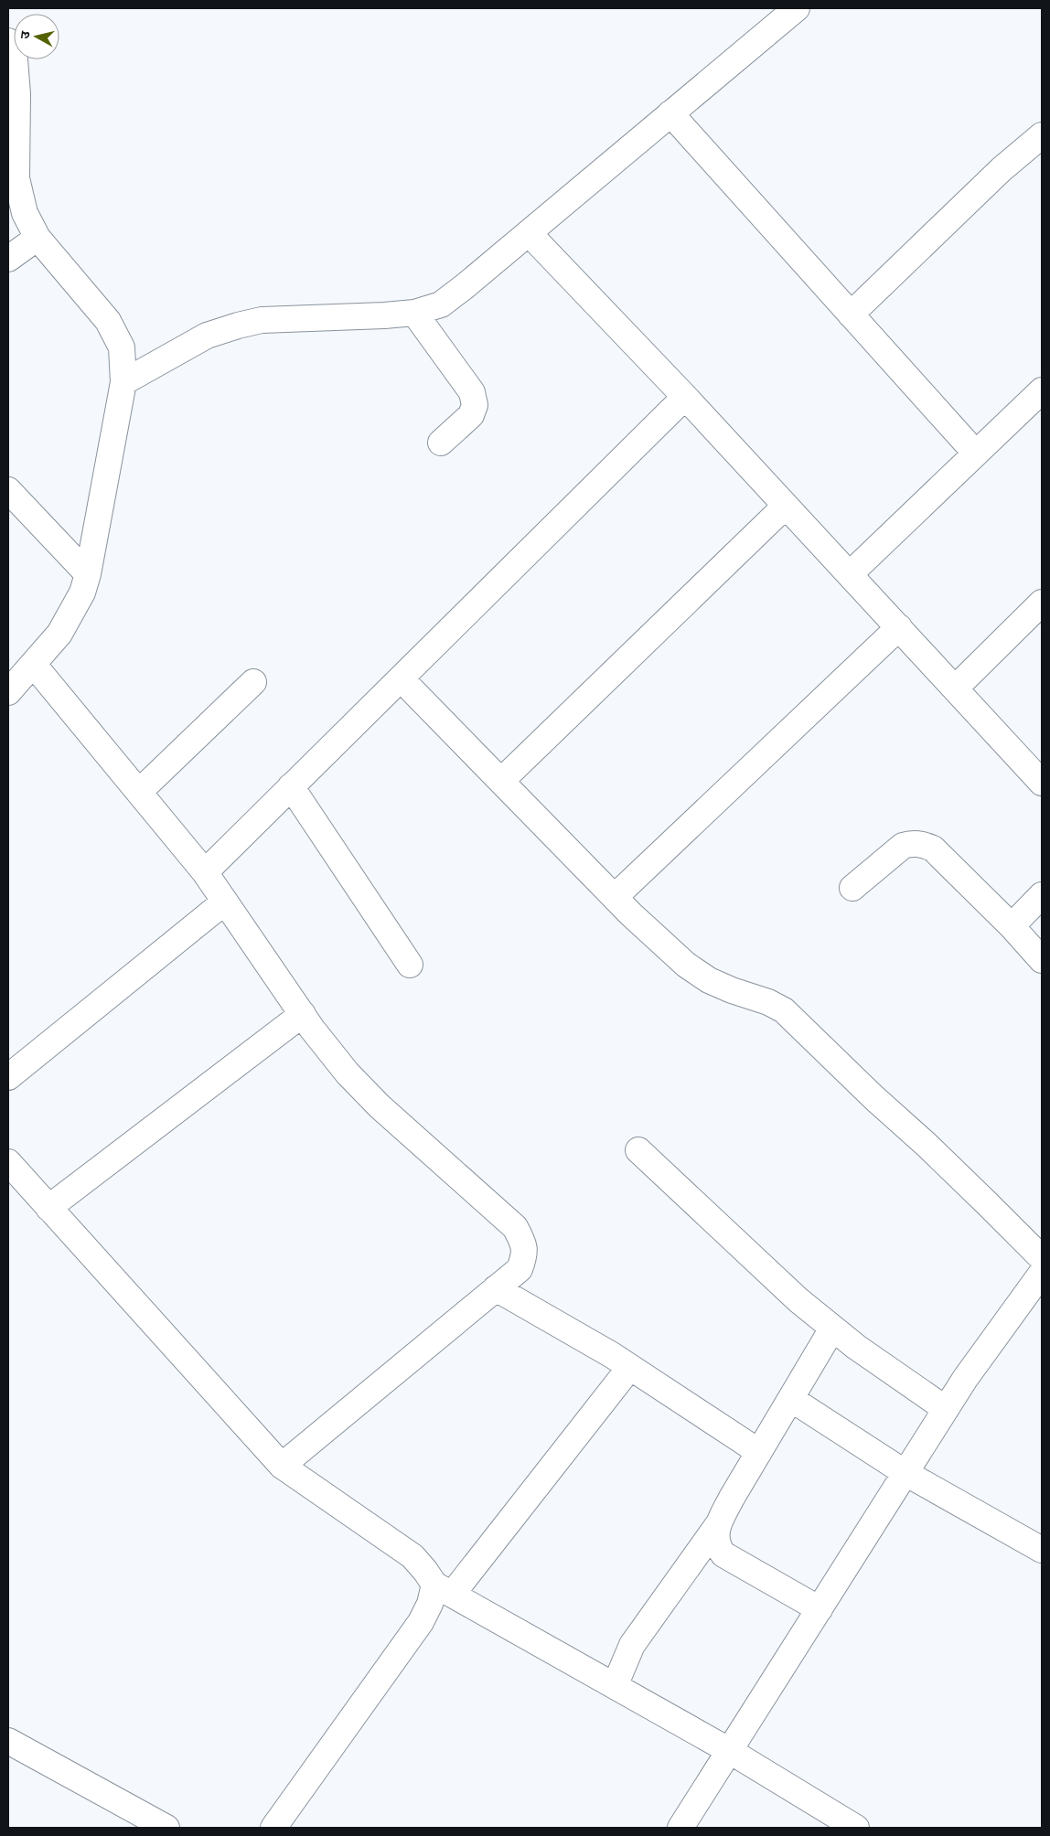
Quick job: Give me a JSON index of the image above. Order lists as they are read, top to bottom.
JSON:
{
  "north": "left"
}
